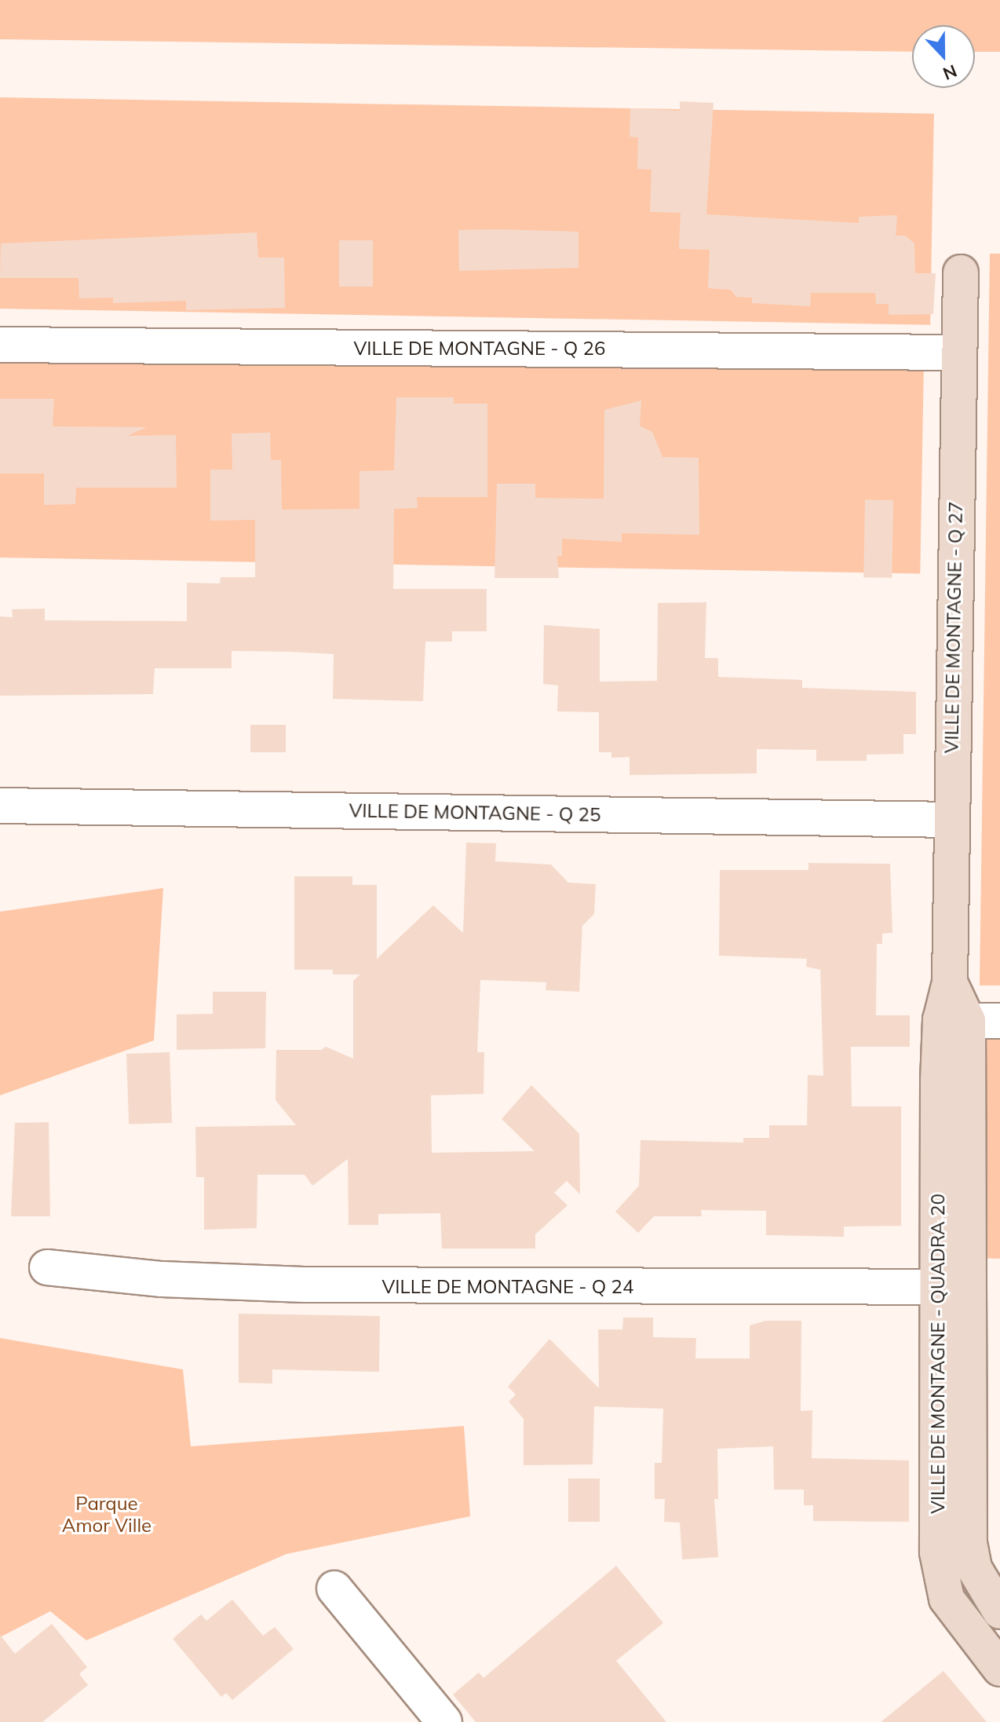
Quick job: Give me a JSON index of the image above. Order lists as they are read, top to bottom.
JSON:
{
  "streets": {
    "street": [
      "VILLE DE MONTAGNE - Q 26",
      "VILLE DE MONTAGNE - Q 27",
      "VILLE DE MONTAGNE - Q 25",
      "VILLE DE MONTAGNE - Q 24",
      "VILLE DE MONTAGNE - QUADRA 20"
    ]
  },
  "crossings": [
    ["VILLE DE MONTAGNE - Q 26", "VILLE DE MONTAGNE - Q 27"],
    ["VILLE DE MONTAGNE - Q 27", "VILLE DE MONTAGNE - Q 25"],
    ["VILLE DE MONTAGNE - Q 27", "VILLE DE MONTAGNE - QUADRA 20"],
    ["VILLE DE MONTAGNE - Q 24", "VILLE DE MONTAGNE - QUADRA 20"]
  ],
  "parks": ["Parque Amor Ville"],
  "north": "bottom"
}
